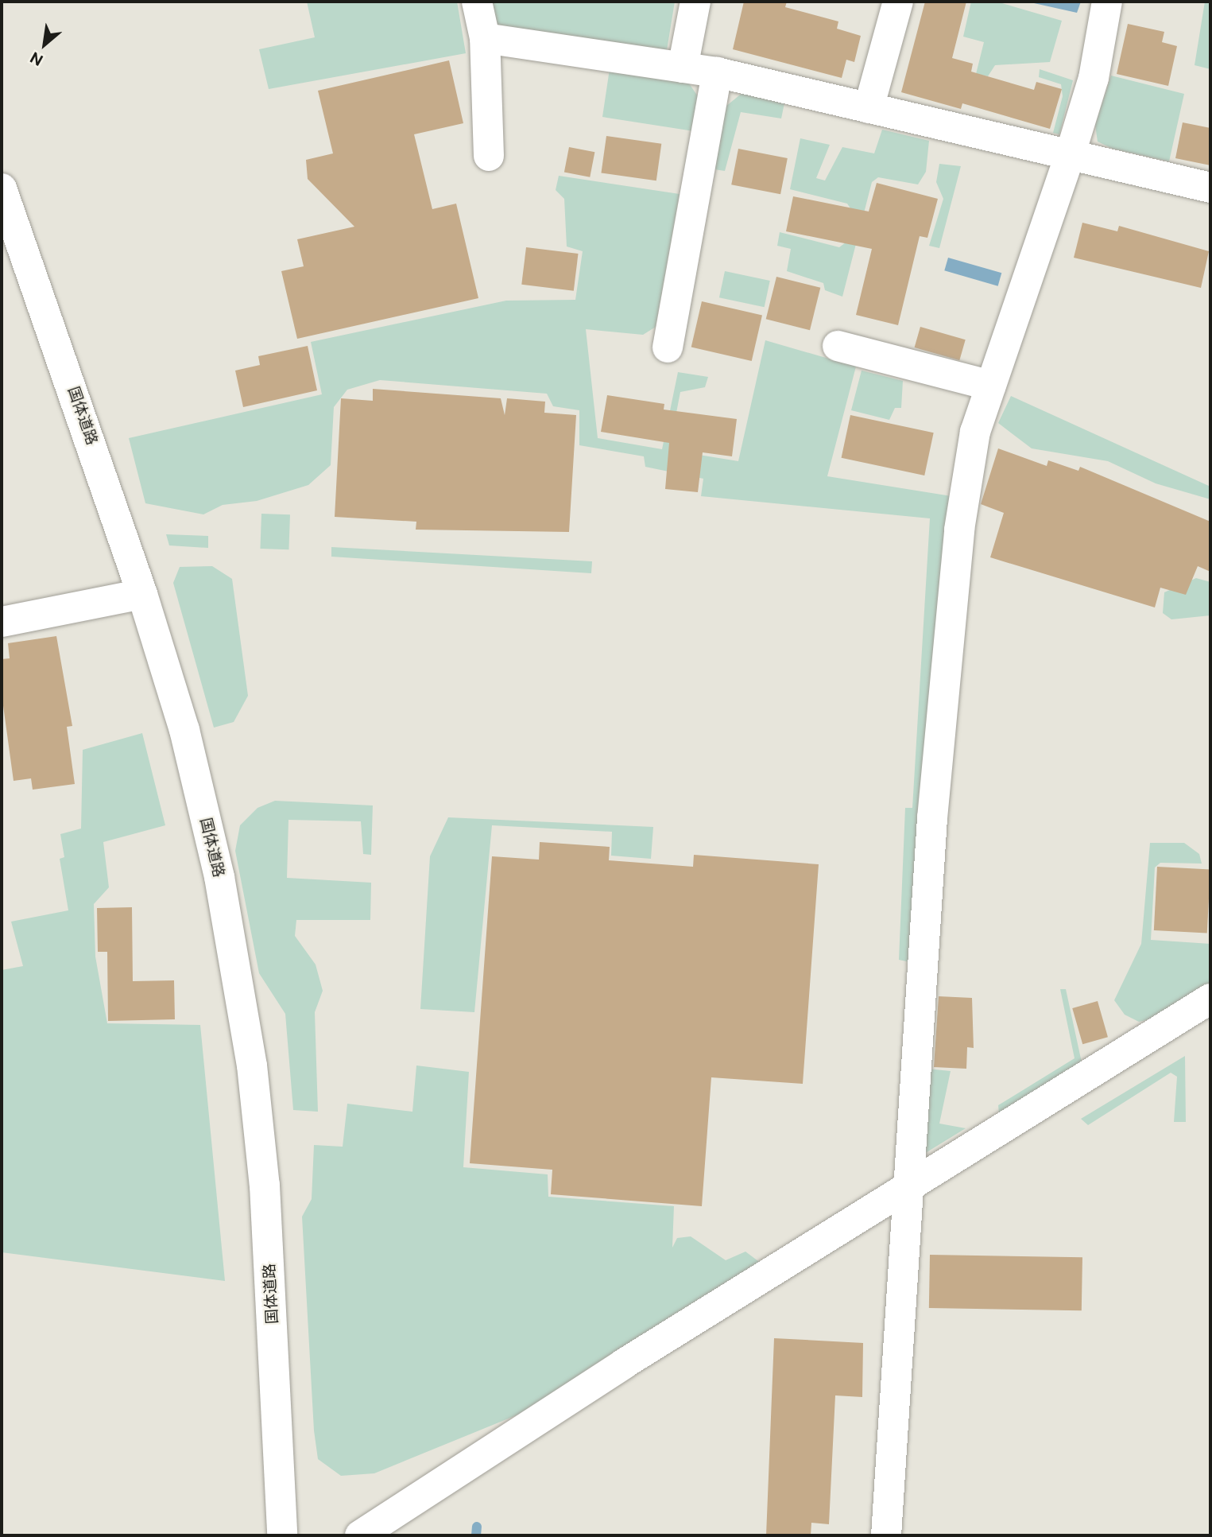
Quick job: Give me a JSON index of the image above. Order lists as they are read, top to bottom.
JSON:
{
  "streets": {
    "street": ["国体道路"]
  },
  "north": "bottom left"
}
